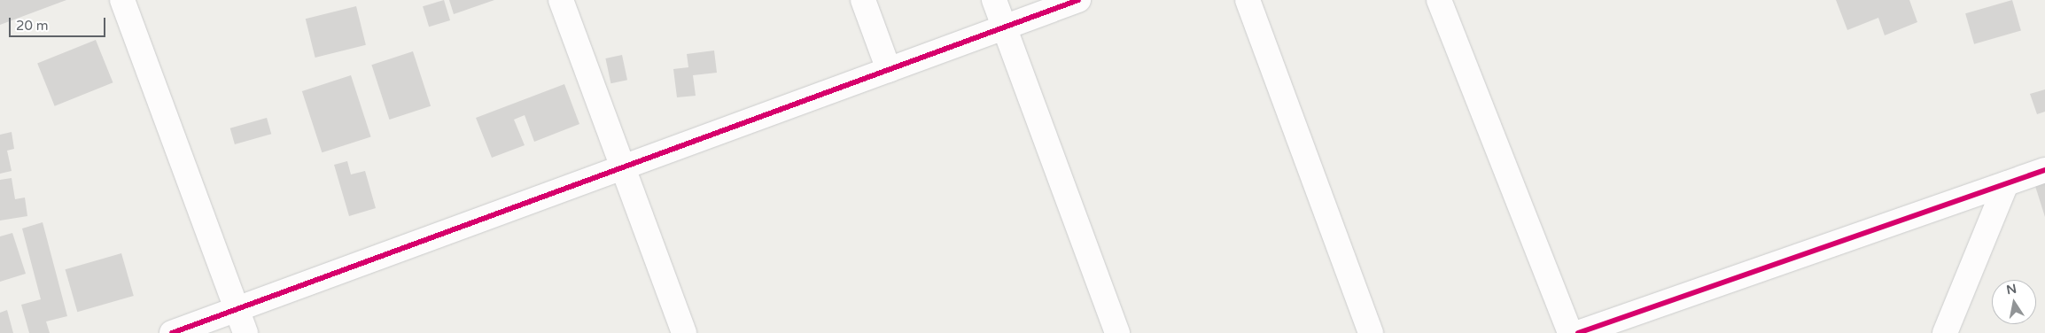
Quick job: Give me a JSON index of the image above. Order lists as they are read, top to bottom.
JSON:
{
  "scale_bar": "20 m",
  "north": "top"
}
